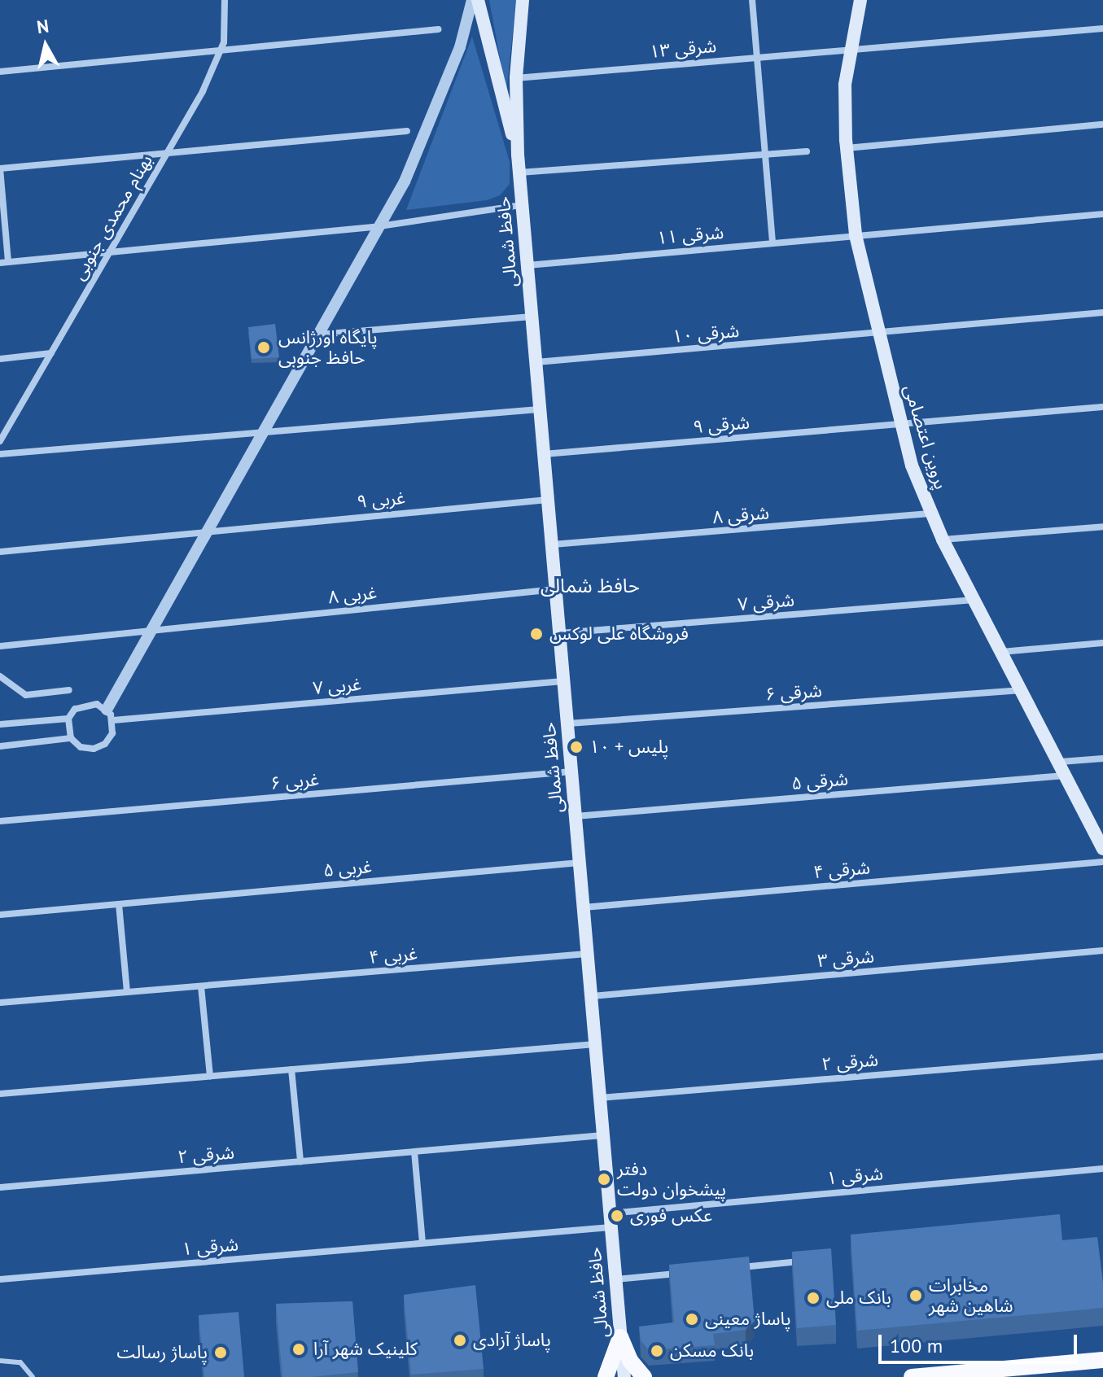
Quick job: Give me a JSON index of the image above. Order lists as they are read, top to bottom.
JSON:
{
  "streets": {
    "main road": ["حافظ شمالی", "پروین اعتصامی"],
    "street": [
      "۱۳ شرقی",
      "بهنام محمدی جنوبی",
      "۱۱ شرقی",
      "شرقی ۱۰",
      "شرقی ۹",
      "۹ غربی",
      "۸ شرقی",
      "۸ غربی",
      "۷ شرقی",
      "۷ غربی",
      "۶ شرقی",
      "۶ غربی",
      "۵ شرقی",
      "۵ غربی",
      "۴ شرقی",
      "۴ غربی",
      "۳ شرقی",
      "۲ شرقی",
      "۱ شرقی"
    ]
  },
  "crossings": [
    ["۱۳ شرقی", "حافظ شمالی"],
    ["۱۳ شرقی", "پروین اعتصامی"],
    ["۱۱ شرقی", "حافظ شمالی"],
    ["۱۱ شرقی", "پروین اعتصامی"],
    ["حافظ شمالی", "شرقی ۱۰"],
    ["حافظ شمالی", "شرقی ۹"],
    ["حافظ شمالی", "۹ غربی"],
    ["حافظ شمالی", "۸ شرقی"],
    ["حافظ شمالی", "۸ غربی"],
    ["حافظ شمالی", "۷ شرقی"],
    ["حافظ شمالی", "۷ غربی"],
    ["حافظ شمالی", "۶ شرقی"],
    ["حافظ شمالی", "۶ غربی"],
    ["حافظ شمالی", "۵ شرقی"],
    ["حافظ شمالی", "۵ غربی"],
    ["حافظ شمالی", "۴ شرقی"],
    ["حافظ شمالی", "۴ غربی"],
    ["حافظ شمالی", "۳ شرقی"],
    ["حافظ شمالی", "۲ شرقی"],
    ["حافظ شمالی", "۱ شرقی"],
    ["شرقی ۱۰", "پروین اعتصامی"],
    ["شرقی ۹", "پروین اعتصامی"],
    ["پروین اعتصامی", "۸ شرقی"],
    ["پروین اعتصامی", "۷ شرقی"],
    ["پروین اعتصامی", "۶ شرقی"],
    ["پروین اعتصامی", "۵ شرقی"]
  ],
  "districts": ["حافظ شمالی"],
  "places": [
    "پایگاه اورژانس حافظ جنوبی",
    "فروشگاه علی لوکس",
    "پلیس + ۱۰",
    "دفتر پیشخوان دولت",
    "عکس فوری",
    "مخابرات شاهین شهر",
    "بانک ملی",
    "پاساژ معینی",
    "پاساژ آزادی",
    "کلینیک شهر آرا",
    "بانک مسکن",
    "پاساژ رسالت"
  ],
  "scale_bar": "100 m",
  "north": "top"
}
